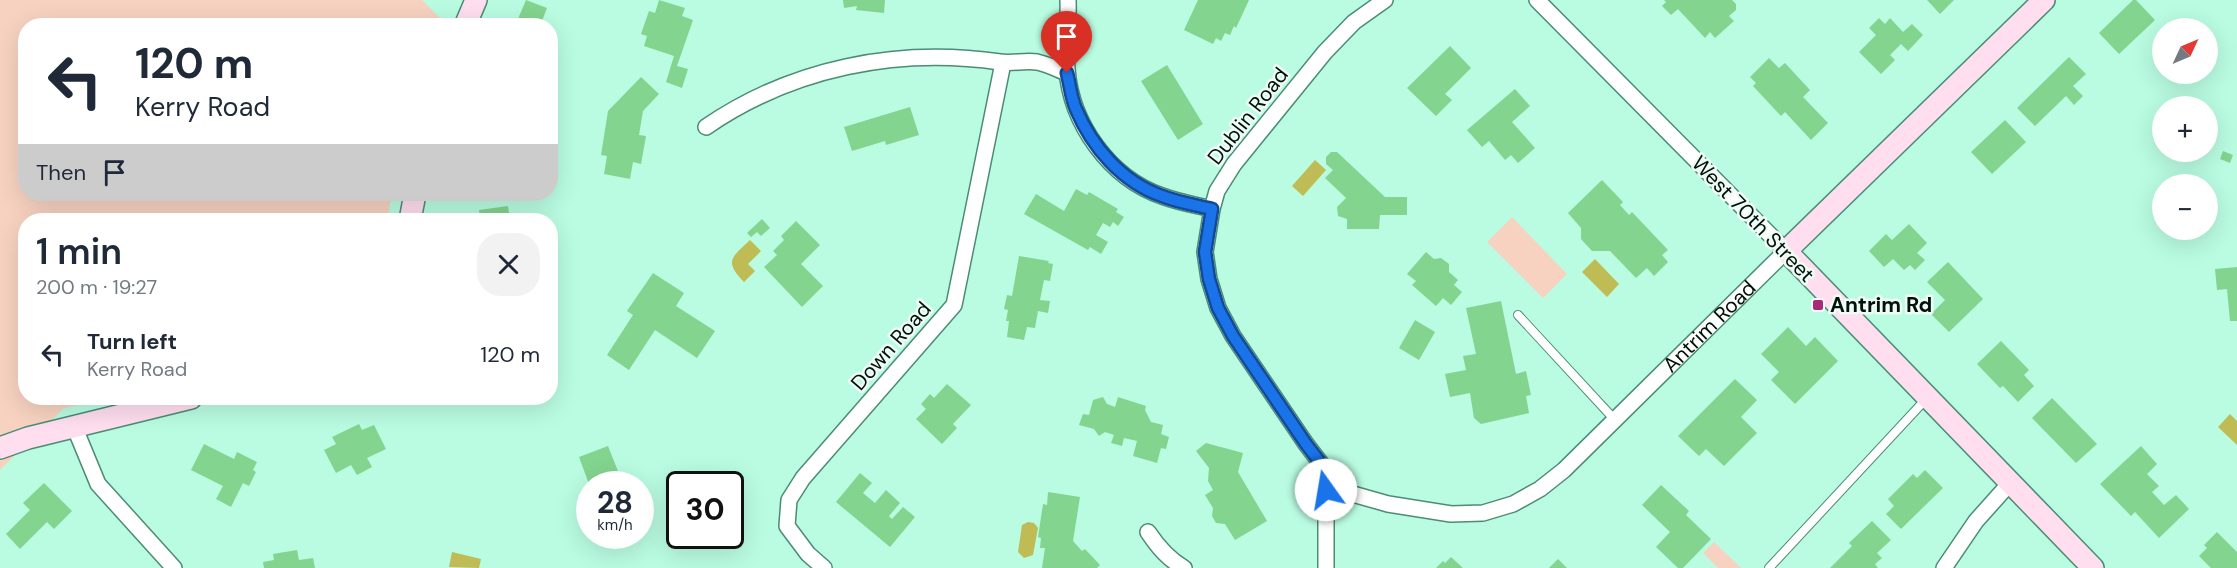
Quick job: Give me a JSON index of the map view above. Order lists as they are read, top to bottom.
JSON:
{
  "streets": {
    "street": [
      "Dublin Road",
      "West 70th Street",
      "Antrim Road",
      "Down Road"
    ]
  },
  "crossings": [
    ["Dublin Road", "Antrim Road"],
    ["West 70th Street", "Antrim Road"]
  ],
  "places": {
    "transit": ["Antrim Rd"]
  },
  "north": "top right",
  "page": {
    "map_buttons": ["+", "−"],
    "turn": ["120 m", "Kerry Road"],
    "then": "Then",
    "heading": ["1 min", "200 m · 19:27"],
    "list": [
      {
        "name": "Turn left",
        "note": "Kerry Road",
        "value": "120 m"
      }
    ],
    "speed": "28 km/h",
    "limit": "30"
  }
}
